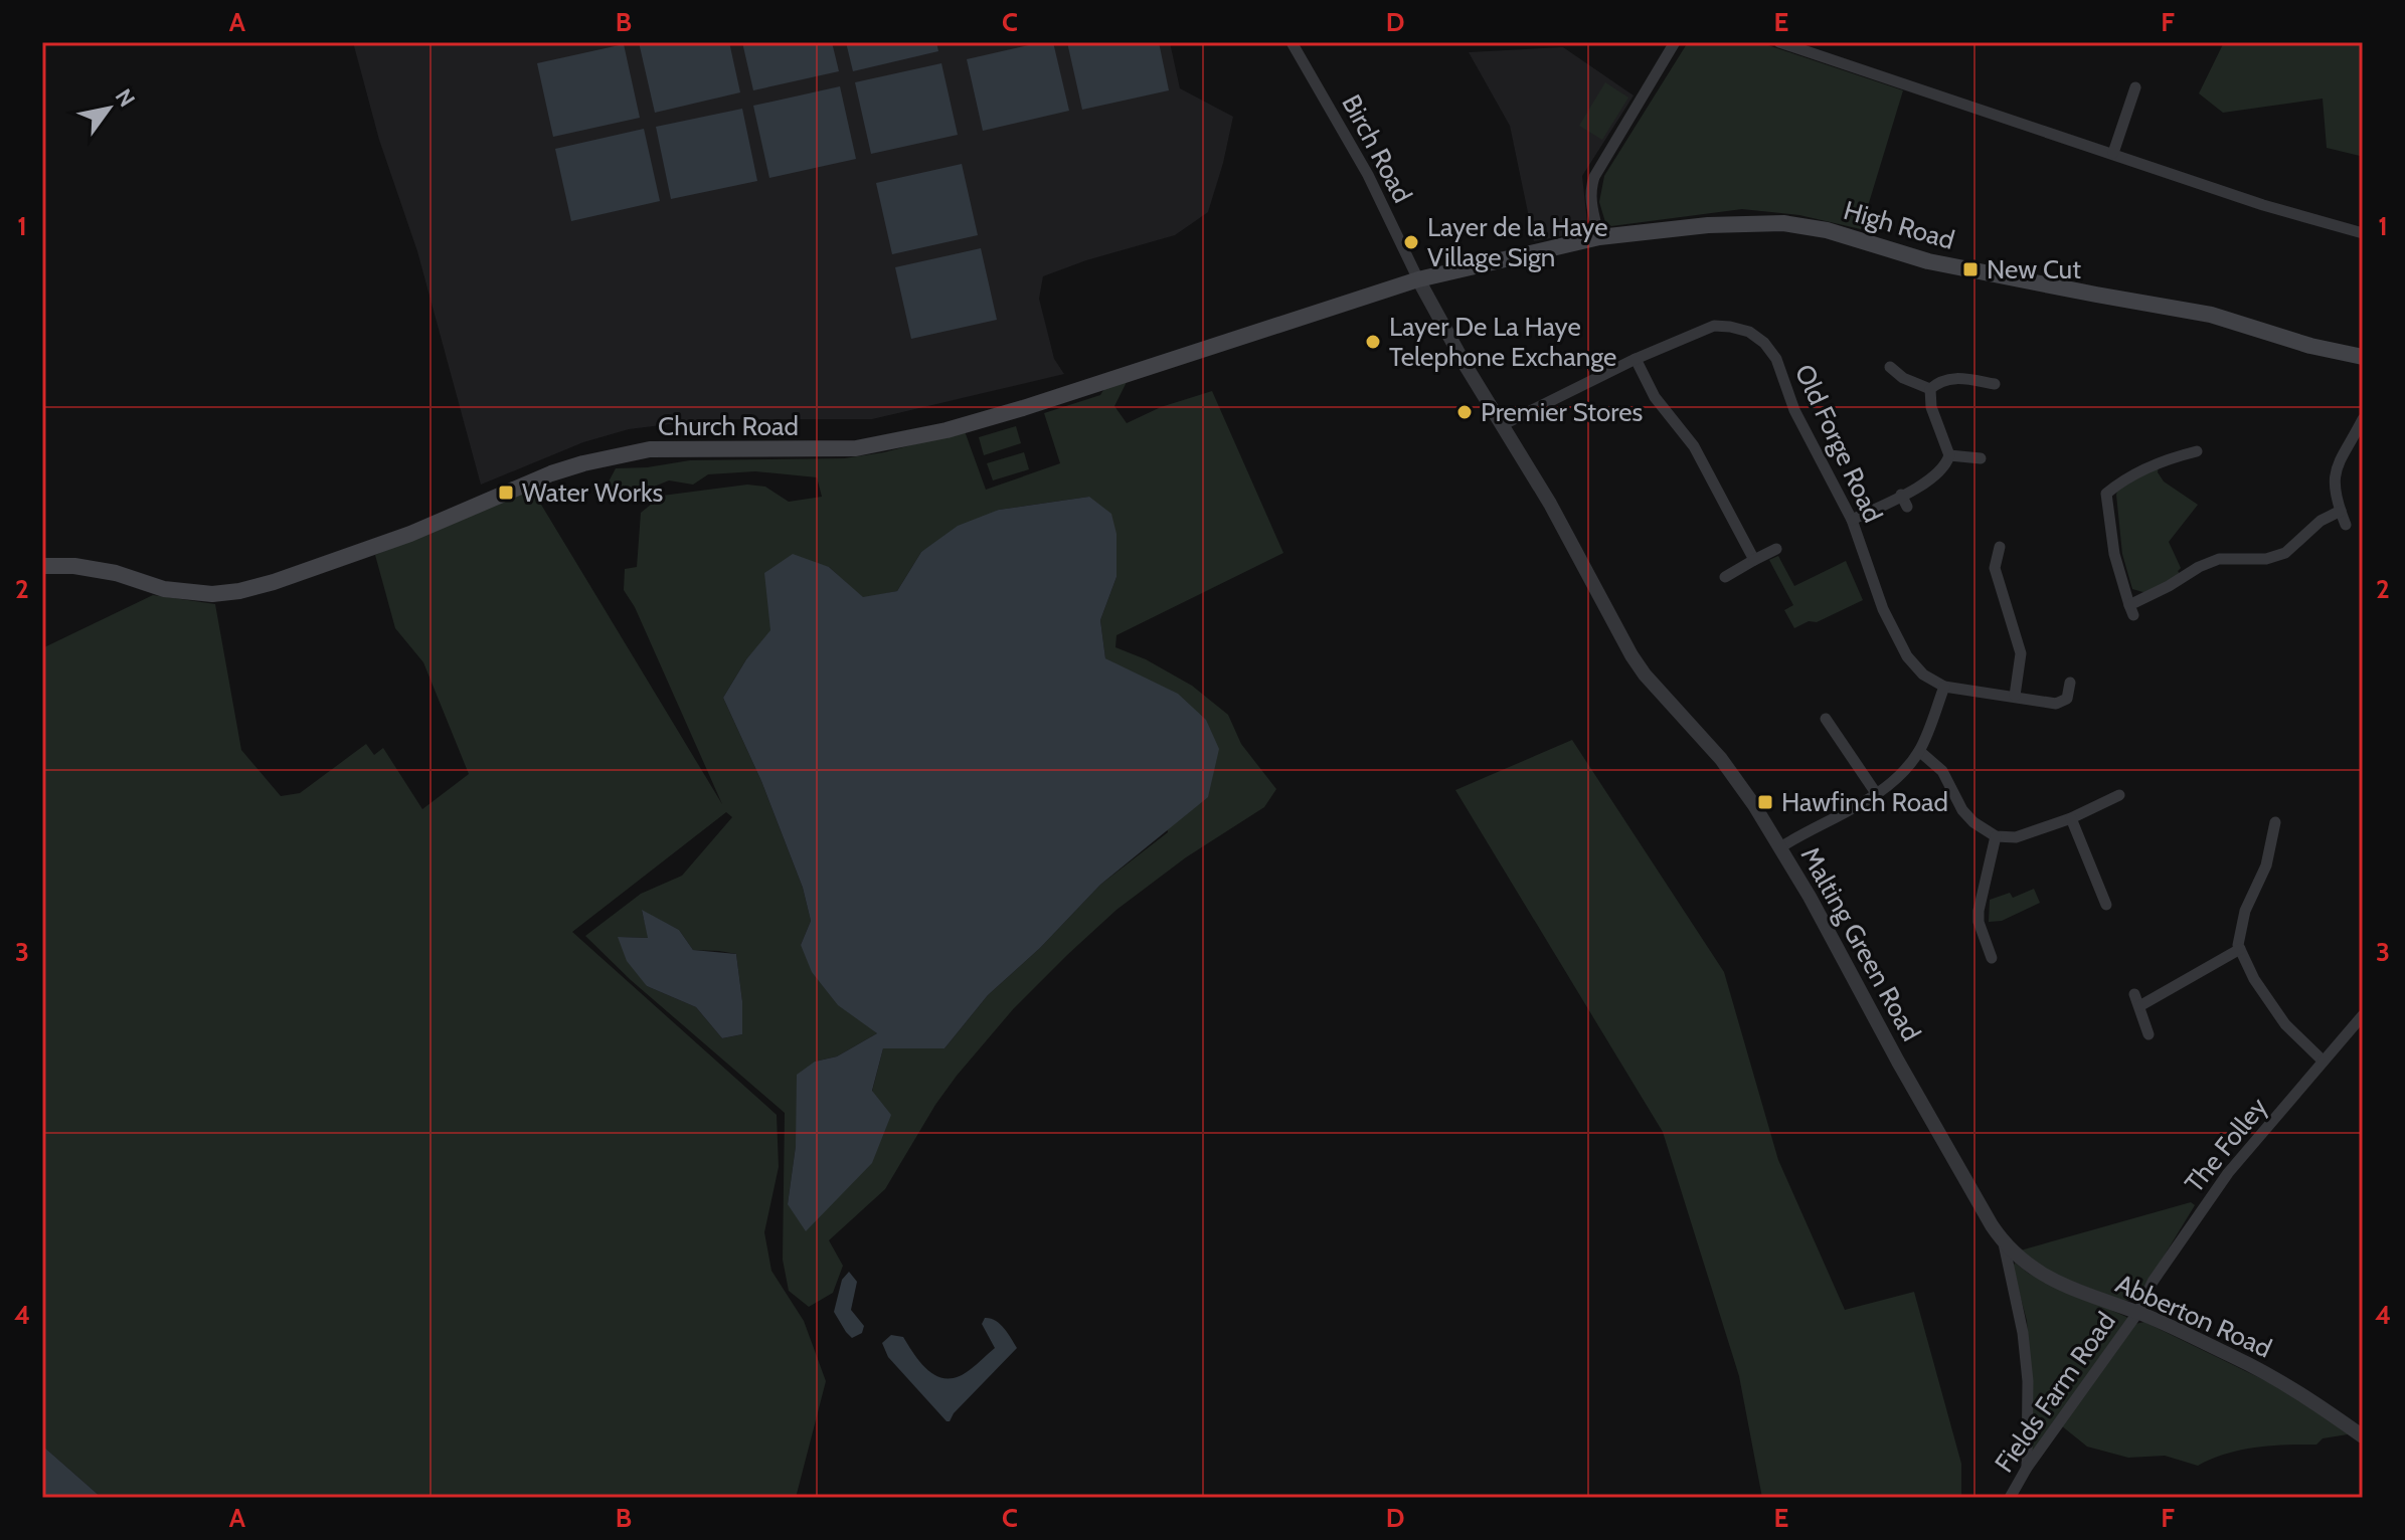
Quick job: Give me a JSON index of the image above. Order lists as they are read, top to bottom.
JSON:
{
  "streets": {
    "main road": ["High Road", "Church Road"],
    "street": [
      "Birch Road",
      "Old Forge Road",
      "Malting Green Road",
      "The Folley",
      "Abberton Road",
      "Fields Farm Road"
    ]
  },
  "crossings": [
    ["Birch Road", "High Road"],
    ["Birch Road", "Church Road"],
    ["Birch Road", "Malting Green Road"],
    ["High Road", "Church Road"],
    ["High Road", "Malting Green Road"],
    ["Church Road", "Malting Green Road"],
    ["Old Forge Road", "Malting Green Road"],
    ["Malting Green Road", "Abberton Road"],
    ["Malting Green Road", "Fields Farm Road"],
    ["The Folley", "Abberton Road"],
    ["The Folley", "Fields Farm Road"],
    ["Abberton Road", "Fields Farm Road"]
  ],
  "places": {
    "other": ["Layer de la Haye Village Sign", "Layer De La Haye Telephone Exchange", "Premier Stores"],
    "transit": ["New Cut", "Water Works", "Hawfinch Road"]
  },
  "north": "top right",
  "grid": {
    "columns": [
      "A",
      "B",
      "C",
      "D",
      "E",
      "F"
    ],
    "rows": [
      "1",
      "2",
      "3",
      "4"
    ]
  }
}
